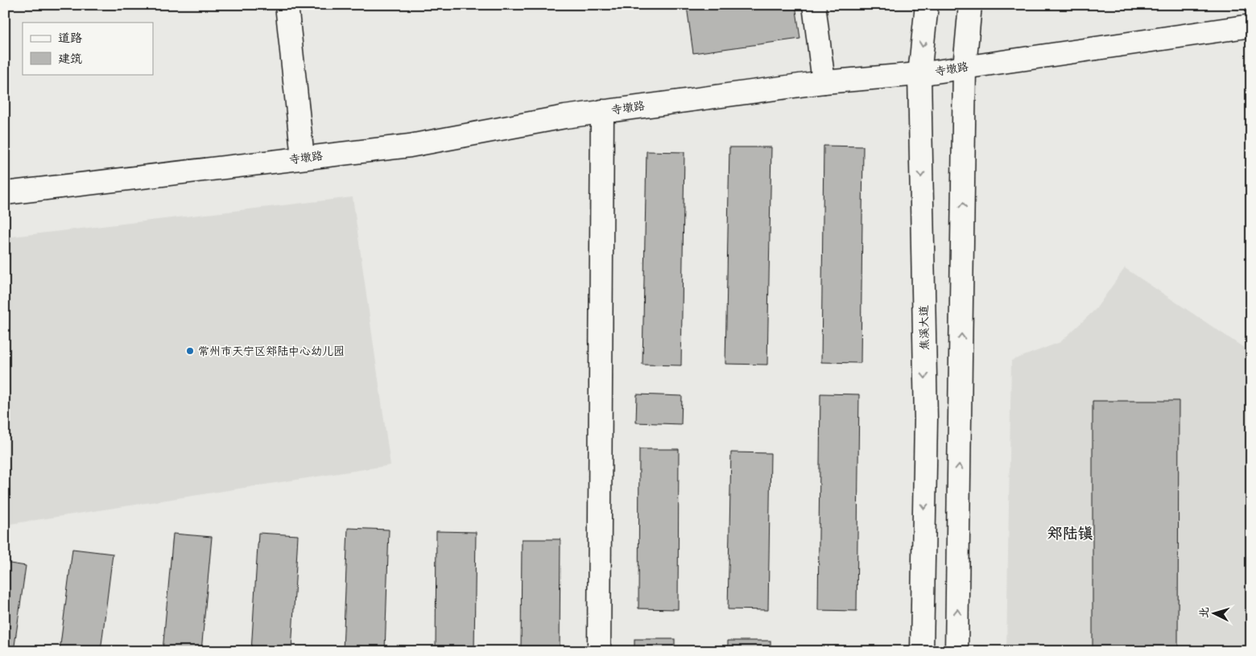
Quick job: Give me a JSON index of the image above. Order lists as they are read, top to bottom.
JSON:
{
  "streets": {
    "main road": ["寺墩路", "焦溪大道"]
  },
  "crossings": [
    ["寺墩路", "焦溪大道"]
  ],
  "districts": ["郑陆镇"],
  "places": ["常州市天宁区郑陆中心幼儿园"],
  "legend": ["道路", "建筑"],
  "north": "left"
}
